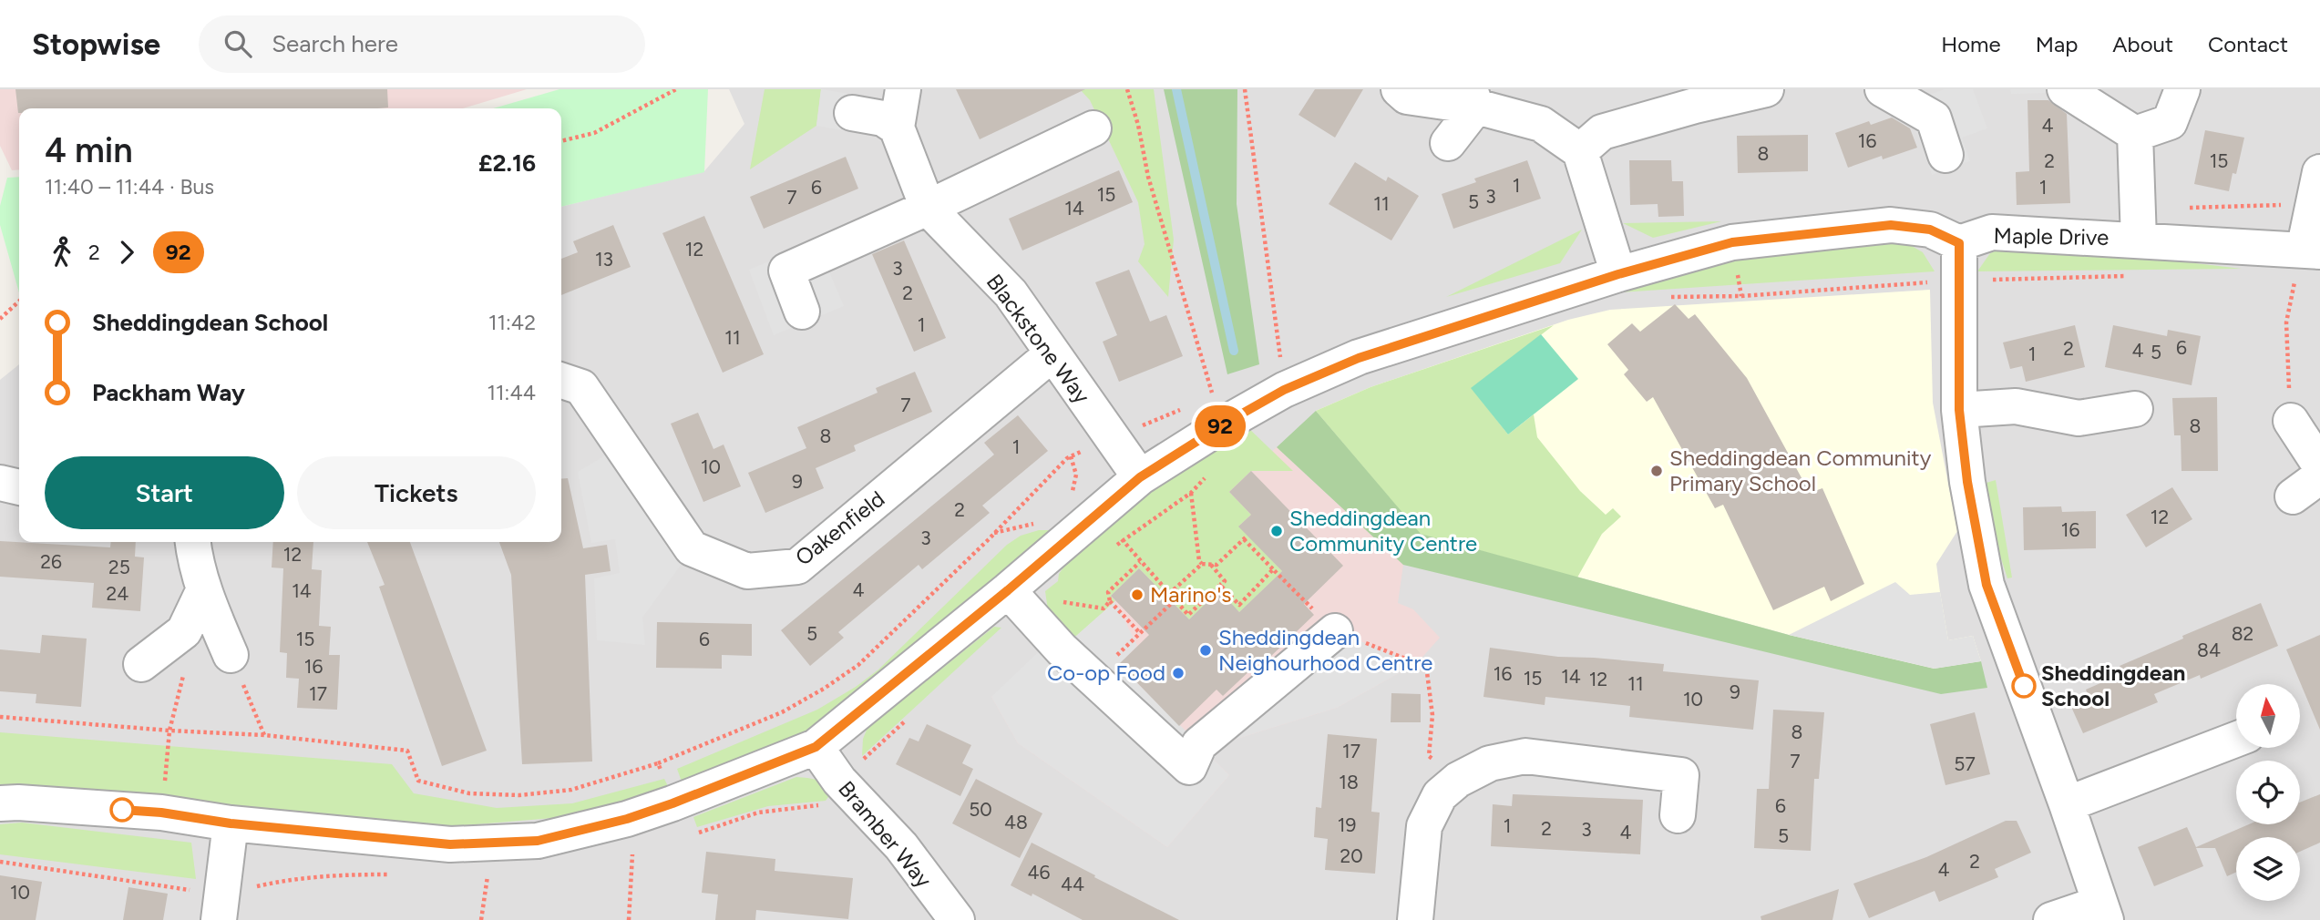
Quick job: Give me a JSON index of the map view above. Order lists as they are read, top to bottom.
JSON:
{
  "streets": {
    "street": [
      "Maple Drive",
      "Blackstone Way",
      "Oakenfield",
      "Bramber Way"
    ]
  },
  "crossings": [
    ["Blackstone Way", "Oakenfield"]
  ],
  "places": [
    "Sheddingdean Community Primary School",
    "Sheddingdean Community Centre",
    "Marino's",
    "Sheddingdean Neighourhood Centre",
    "Co-op Food",
    "Sheddingdean School"
  ],
  "lines": ["bus line 92"],
  "house_numbers": [
    "4",
    "16",
    "8",
    "2",
    "15",
    "1",
    "6",
    "1",
    "15",
    "3",
    "7",
    "5",
    "11",
    "14",
    "12",
    "13",
    "3",
    "2",
    "1",
    "11",
    "6",
    "2",
    "4",
    "5",
    "1",
    "7",
    "8",
    "8",
    "1",
    "10",
    "9",
    "2",
    "12",
    "16",
    "3",
    "12",
    "26",
    "25",
    "4",
    "14",
    "24",
    "5",
    "82",
    "15",
    "6",
    "84",
    "16",
    "16",
    "14",
    "15",
    "12",
    "11",
    "9",
    "17",
    "10",
    "8",
    "17",
    "7",
    "57",
    "18",
    "6",
    "50",
    "48",
    "19",
    "1",
    "2",
    "3",
    "4",
    "5",
    "20",
    "2",
    "4",
    "46",
    "44",
    "10"
  ],
  "north": "top",
  "page": {
    "header": "Stopwise",
    "search": "Search here",
    "nav": [
      "Home",
      "Map",
      "About",
      "Contact"
    ],
    "on_map": "92",
    "heading": ["4 min", "11:40 – 11:44 · Bus", "£2.16"],
    "legs": ["2", "92"],
    "list": [
      {
        "name": "Sheddingdean School",
        "value": "11:42"
      },
      {
        "name": "Packham Way",
        "value": "11:44"
      }
    ],
    "buttons": ["Start", "Tickets"]
  }
}
